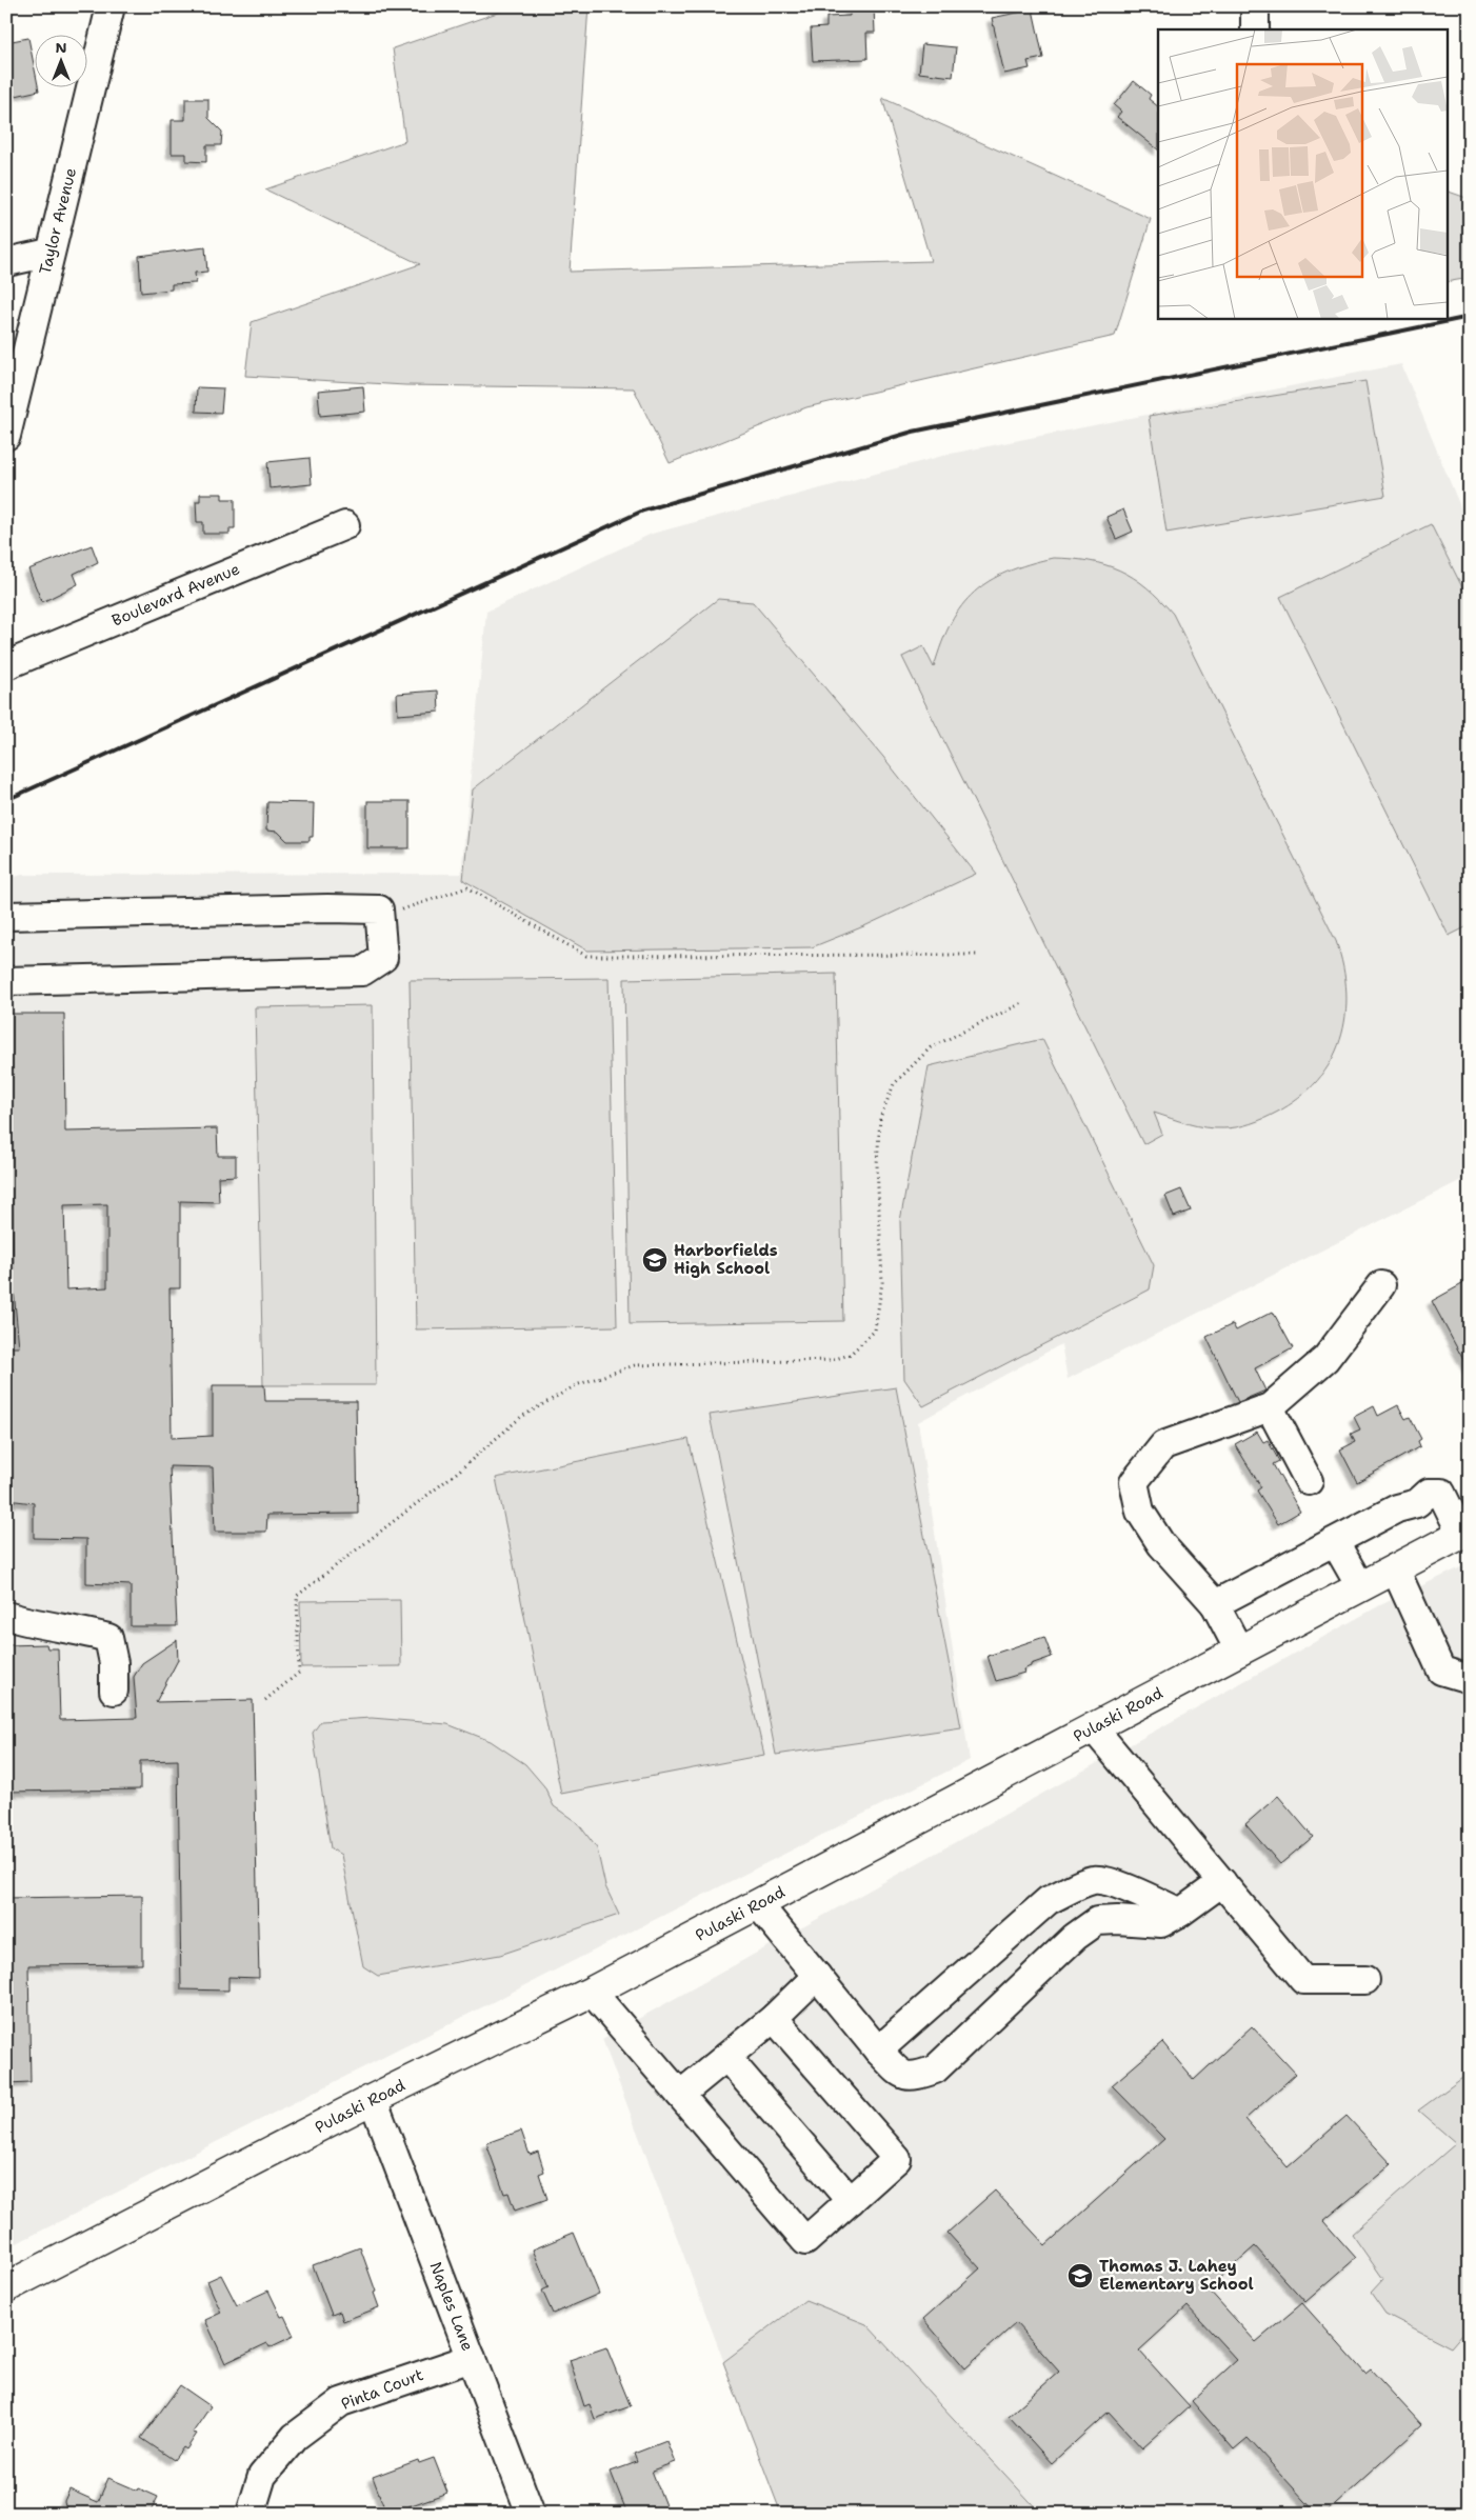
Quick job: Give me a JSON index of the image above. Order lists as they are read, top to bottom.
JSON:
{
  "streets": {
    "main road": ["Pulaski Road"],
    "street": [
      "Taylor Avenue",
      "Boulevard Avenue",
      "Naples Lane",
      "Pinta Court"
    ]
  },
  "crossings": [
    ["Pulaski Road", "Naples Lane"],
    ["Naples Lane", "Pinta Court"]
  ],
  "places": {
    "school or university": ["Harborfields High School", "Thomas J. Lahey Elementary School"]
  },
  "north": "top"
}
